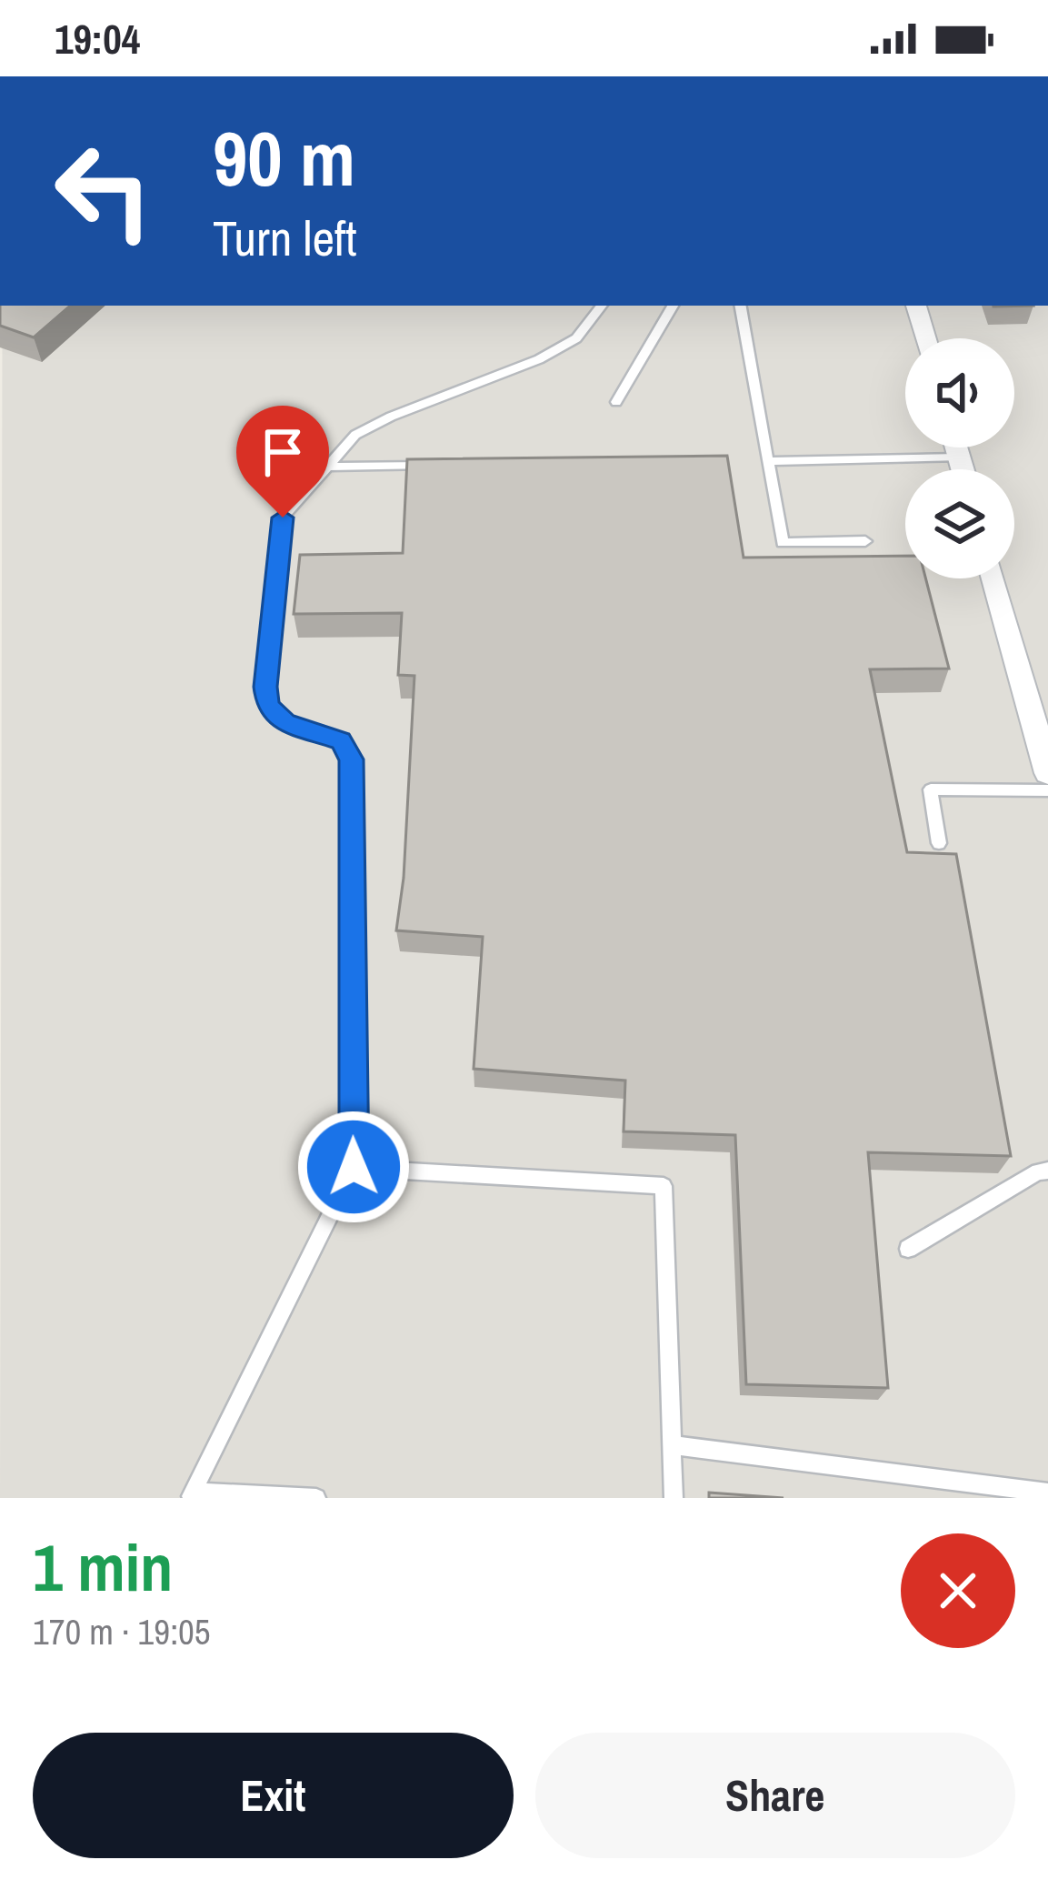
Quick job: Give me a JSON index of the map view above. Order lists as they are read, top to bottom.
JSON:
{
  "page": {
    "status": "19:04",
    "turn": ["90 m", "Turn left"],
    "heading": ["1 min", "170 m · 19:05"],
    "buttons": ["Exit", "Share"]
  }
}
